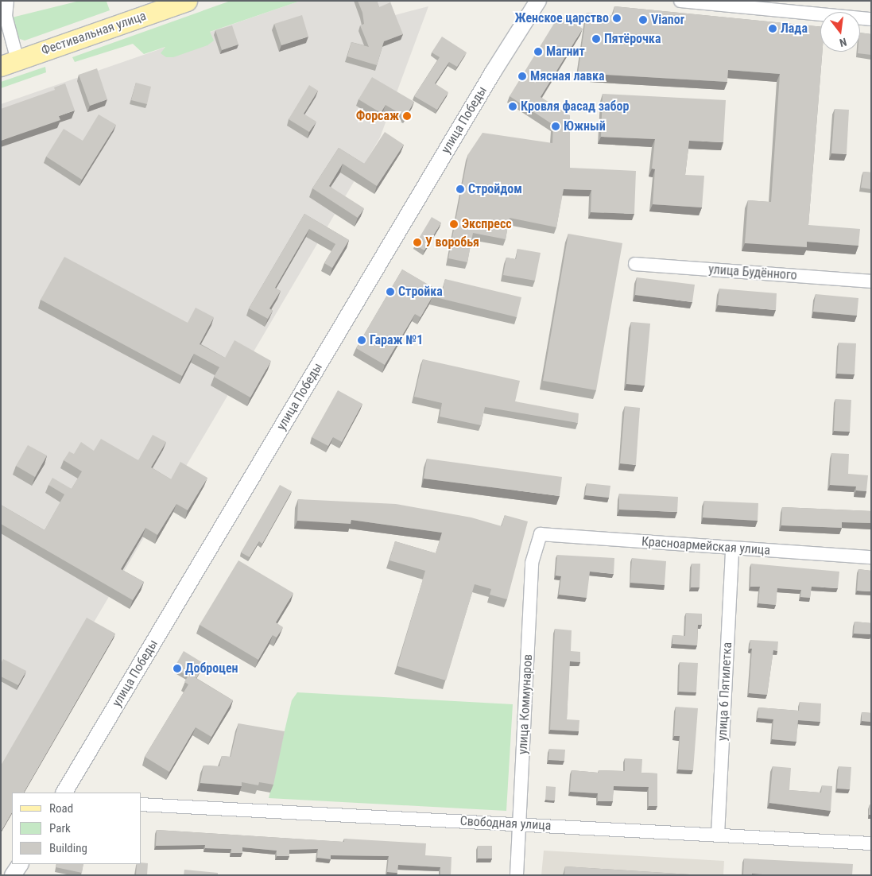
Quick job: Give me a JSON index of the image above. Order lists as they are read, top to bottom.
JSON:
{
  "streets": {
    "main road": ["Фестивальная улица"],
    "street": [
      "улица Победы",
      "улица Будённого",
      "Красноармейская улица",
      "улица 6 Пятилетка",
      "улица Коммунаров",
      "Свободная улица"
    ]
  },
  "crossings": [
    ["Красноармейская улица", "улица 6 Пятилетка"],
    ["Красноармейская улица", "улица Коммунаров"],
    ["улица 6 Пятилетка", "Свободная улица"],
    ["улица Коммунаров", "Свободная улица"]
  ],
  "places": [
    "Женское царство",
    "Vianor",
    "Лада",
    "Пятёрочка",
    "Магнит",
    "Мясная лавка",
    "Кровля фасад забор",
    "Форсаж",
    "Южный",
    "Стройдом",
    "Экспресс",
    "У воробья",
    "Стройка",
    "Гараж №1",
    "Доброцен"
  ],
  "legend": ["Road", "Park", "Building"],
  "north": "bottom"
}
